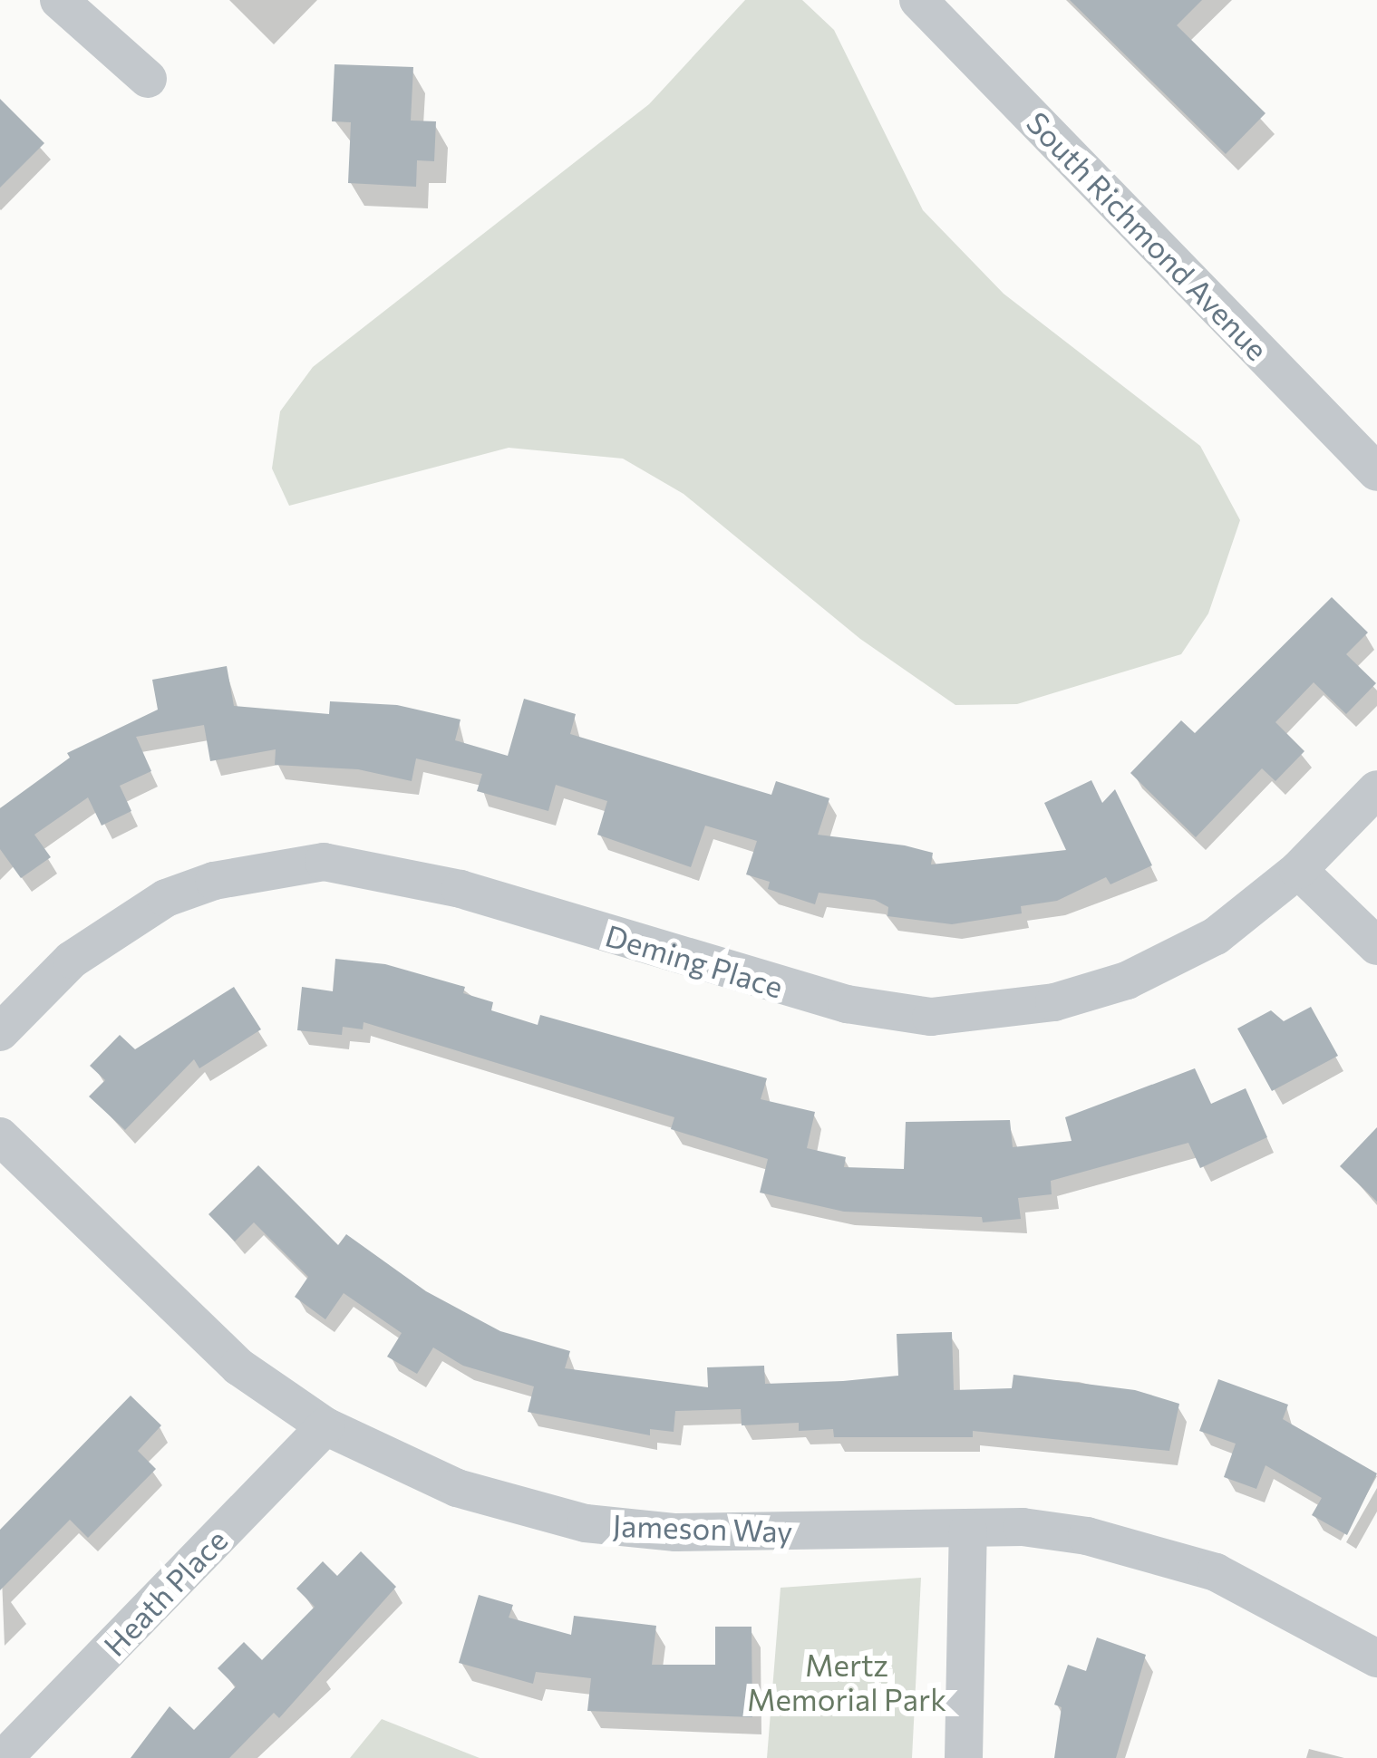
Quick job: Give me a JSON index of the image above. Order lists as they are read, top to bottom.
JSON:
{
  "streets": {
    "street": [
      "South Richmond Avenue",
      "Deming Place",
      "Jameson Way",
      "Heath Place"
    ]
  },
  "crossings": [
    ["Jameson Way", "Heath Place"]
  ],
  "parks": ["Mertz Memorial Park"]
}
